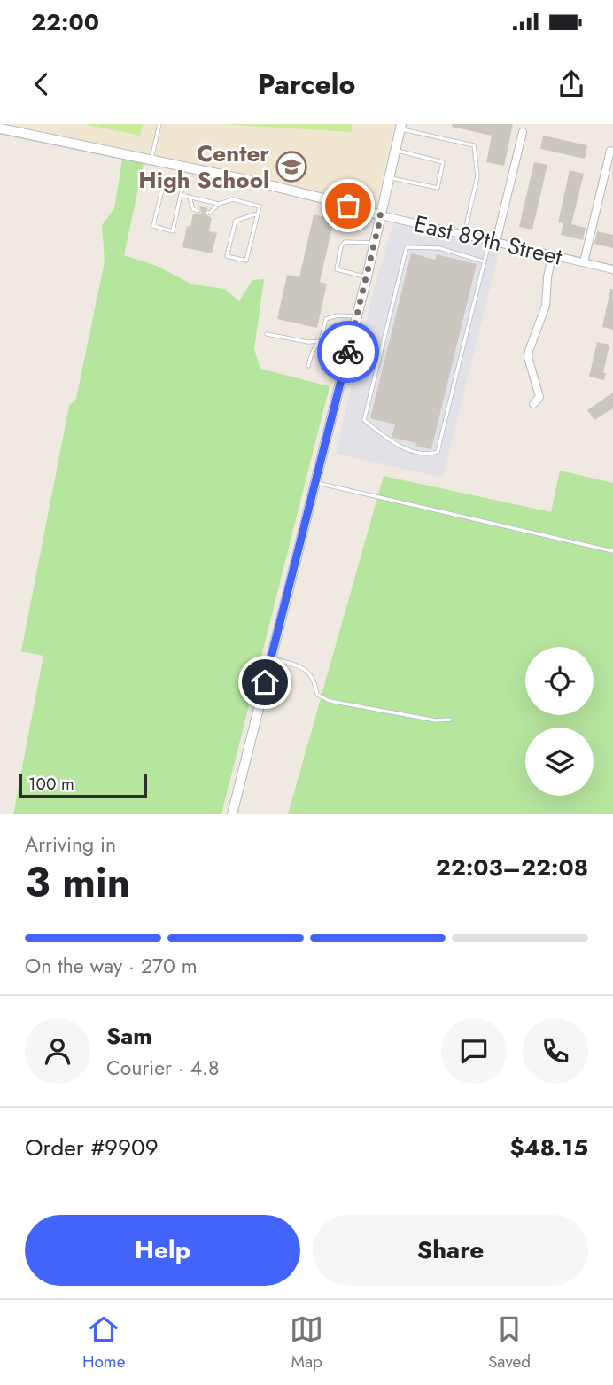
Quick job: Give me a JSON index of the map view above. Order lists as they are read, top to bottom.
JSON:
{
  "streets": {
    "main road": ["East 89th Street"]
  },
  "places": {
    "school or university": ["Center High School"]
  },
  "scale_bar": "100 m",
  "page": {
    "status": "22:00",
    "header": "Parcelo",
    "scale": "100 m",
    "heading": ["3 min", "Arriving in", "22:03–22:08"],
    "panel": [
      "Sam",
      "Courier · 4.8",
      "Order #9909",
      "$48.15"
    ],
    "bar": "On the way · 270 m",
    "buttons": ["Help", "Share"],
    "tabs": ["Home", "Map", "Saved"]
  }
}
